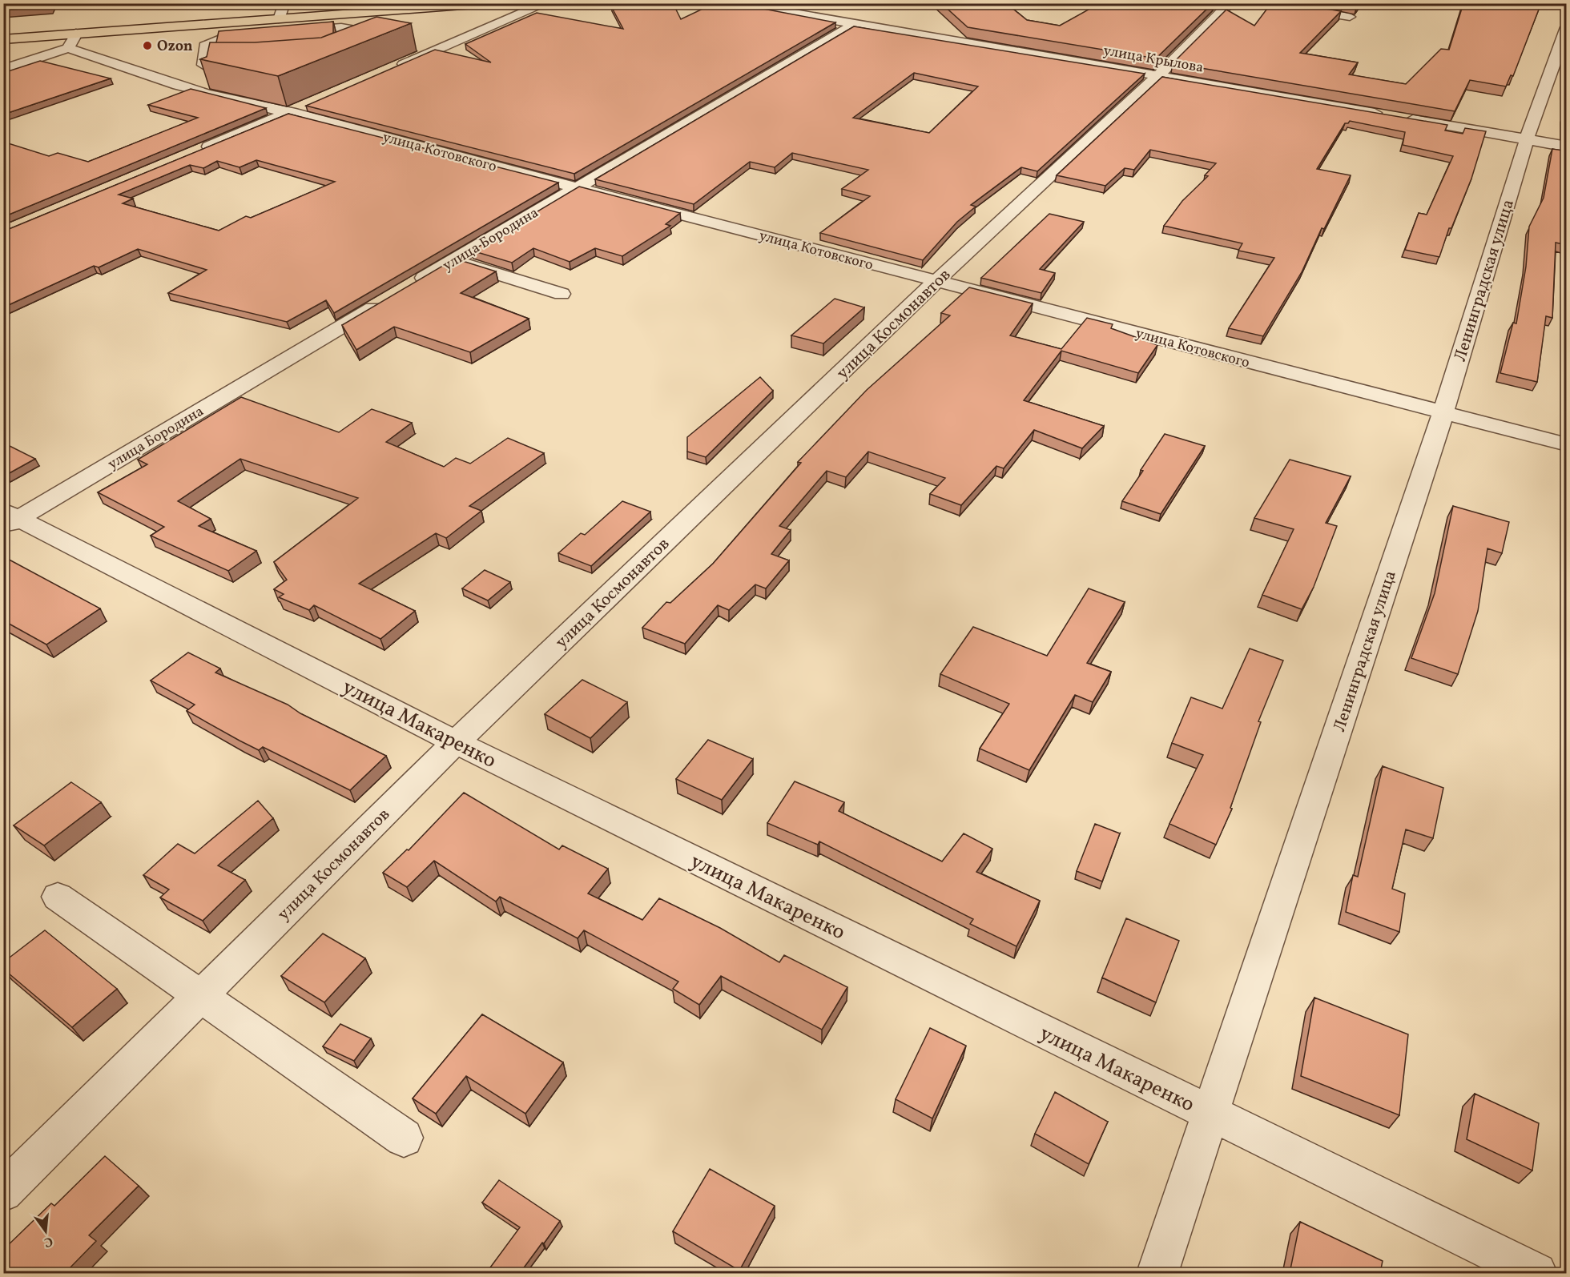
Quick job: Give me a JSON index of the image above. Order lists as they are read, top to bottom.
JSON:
{
  "streets": {
    "street": [
      "улица Крылова",
      "улица Котовского",
      "улица Бородина",
      "Ленинградская улица",
      "улица Космонавтов",
      "улица Макаренко"
    ]
  },
  "crossings": [
    ["улица Крылова", "улица Бородина"],
    ["улица Крылова", "улица Космонавтов"],
    ["улица Котовского", "улица Бородина"],
    ["улица Котовского", "Ленинградская улица"],
    ["улица Котовского", "улица Космонавтов"],
    ["улица Бородина", "улица Макаренко"],
    ["Ленинградская улица", "улица Макаренко"],
    ["улица Космонавтов", "улица Макаренко"]
  ],
  "places": ["Ozon"],
  "north": "bottom"
}
